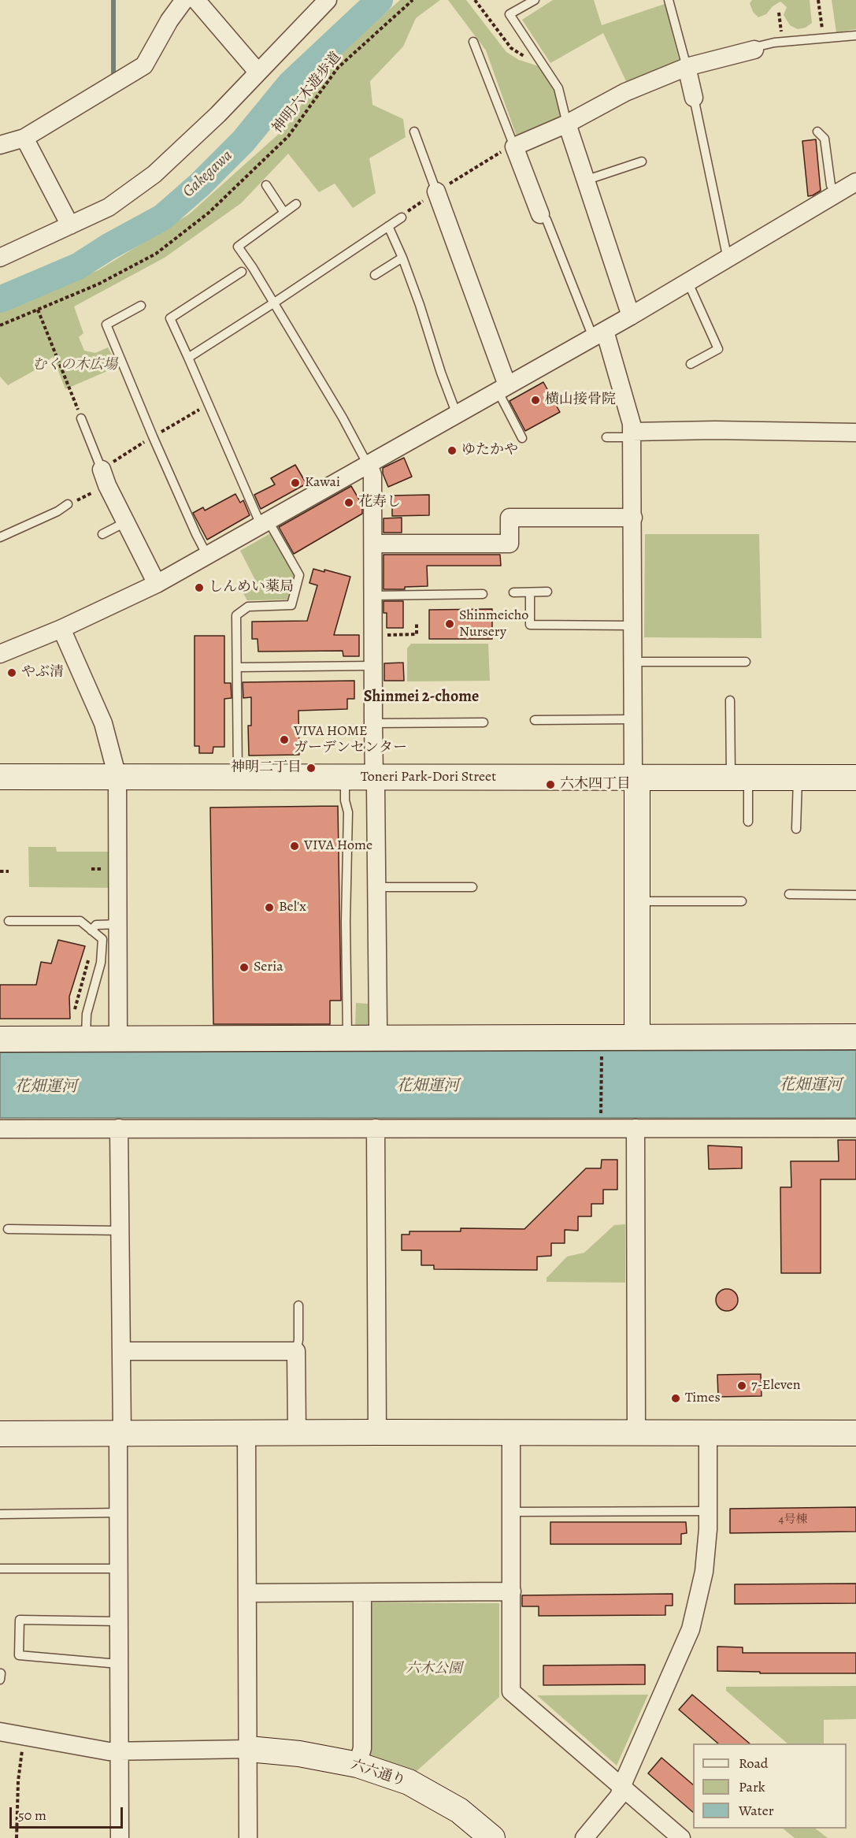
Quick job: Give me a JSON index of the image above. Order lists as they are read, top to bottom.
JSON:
{
  "streets": {
    "street": ["Toneri Park-Dori Street", "六六通り"],
    "path": ["神明六木遊歩道"]
  },
  "districts": ["Shinmei 2-chome"],
  "water": ["Gakegawa", "花畑運河"],
  "parks": ["むくの木広場", "六木公園"],
  "places": [
    "横山接骨院",
    "ゆたかや",
    "Kawai",
    "花寿し",
    "しんめい薬局",
    "Shinmeicho Nursery",
    "やぶ清",
    "VIVA HOME ガーデンセンター",
    "神明二丁目",
    "六木四丁目",
    "VIVA Home",
    "Bel'x",
    "Seria",
    "7-Eleven",
    "Times"
  ],
  "house_numbers": ["4号棟"],
  "legend": ["Road", "Park", "Water"],
  "scale_bar": "50 m"
}
